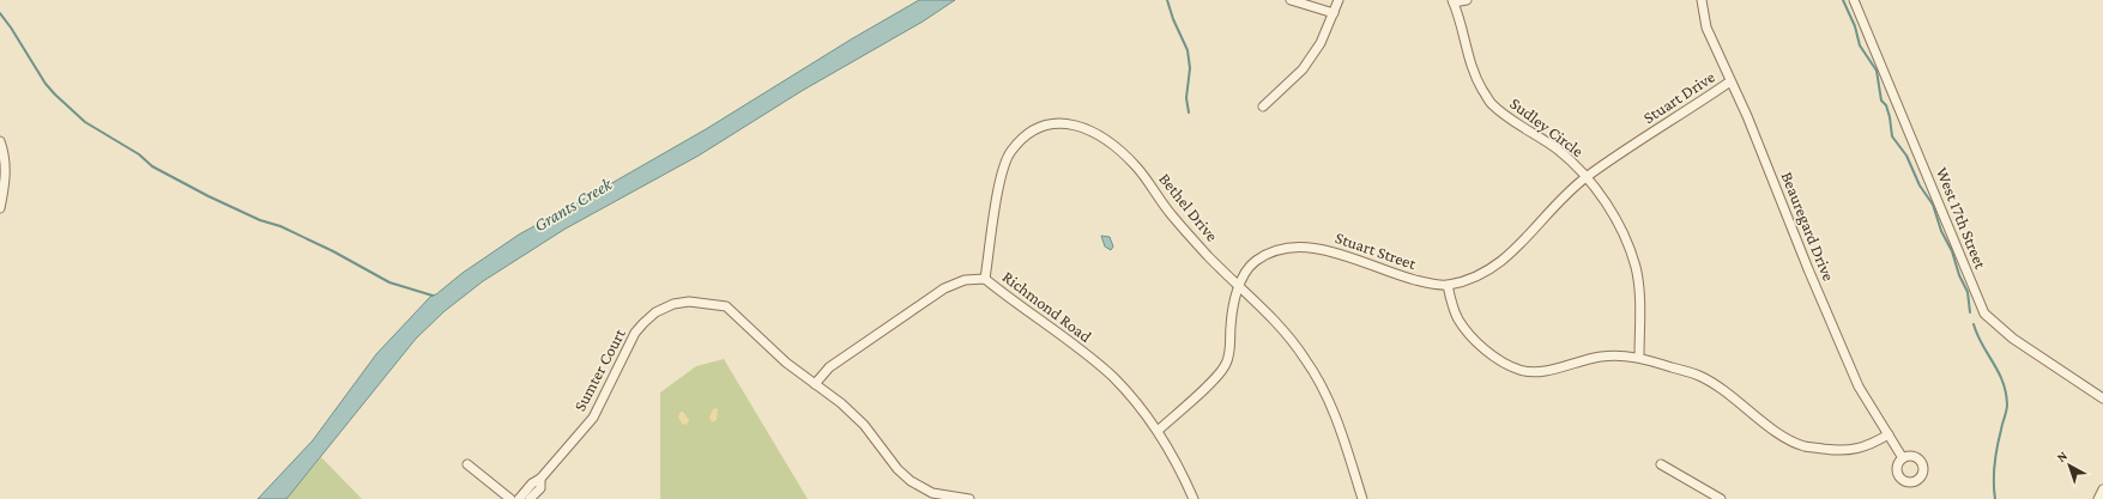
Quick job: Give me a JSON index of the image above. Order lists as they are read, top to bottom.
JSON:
{
  "streets": {
    "street": [
      "Stuart Drive",
      "Sudley Circle",
      "Bethel Drive",
      "West 17th Street",
      "Beauregard Drive",
      "Stuart Street",
      "Richmond Road",
      "Sumter Court"
    ]
  },
  "crossings": [
    ["Stuart Drive", "Beauregard Drive"],
    ["Stuart Drive", "Stuart Street"],
    ["Sudley Circle", "Stuart Street"],
    ["Bethel Drive", "Stuart Street"],
    ["Bethel Drive", "Richmond Road"],
    ["Stuart Street", "Richmond Road"],
    ["Richmond Road", "Sumter Court"]
  ],
  "water": ["Grants Creek"],
  "north": "top left"
}
